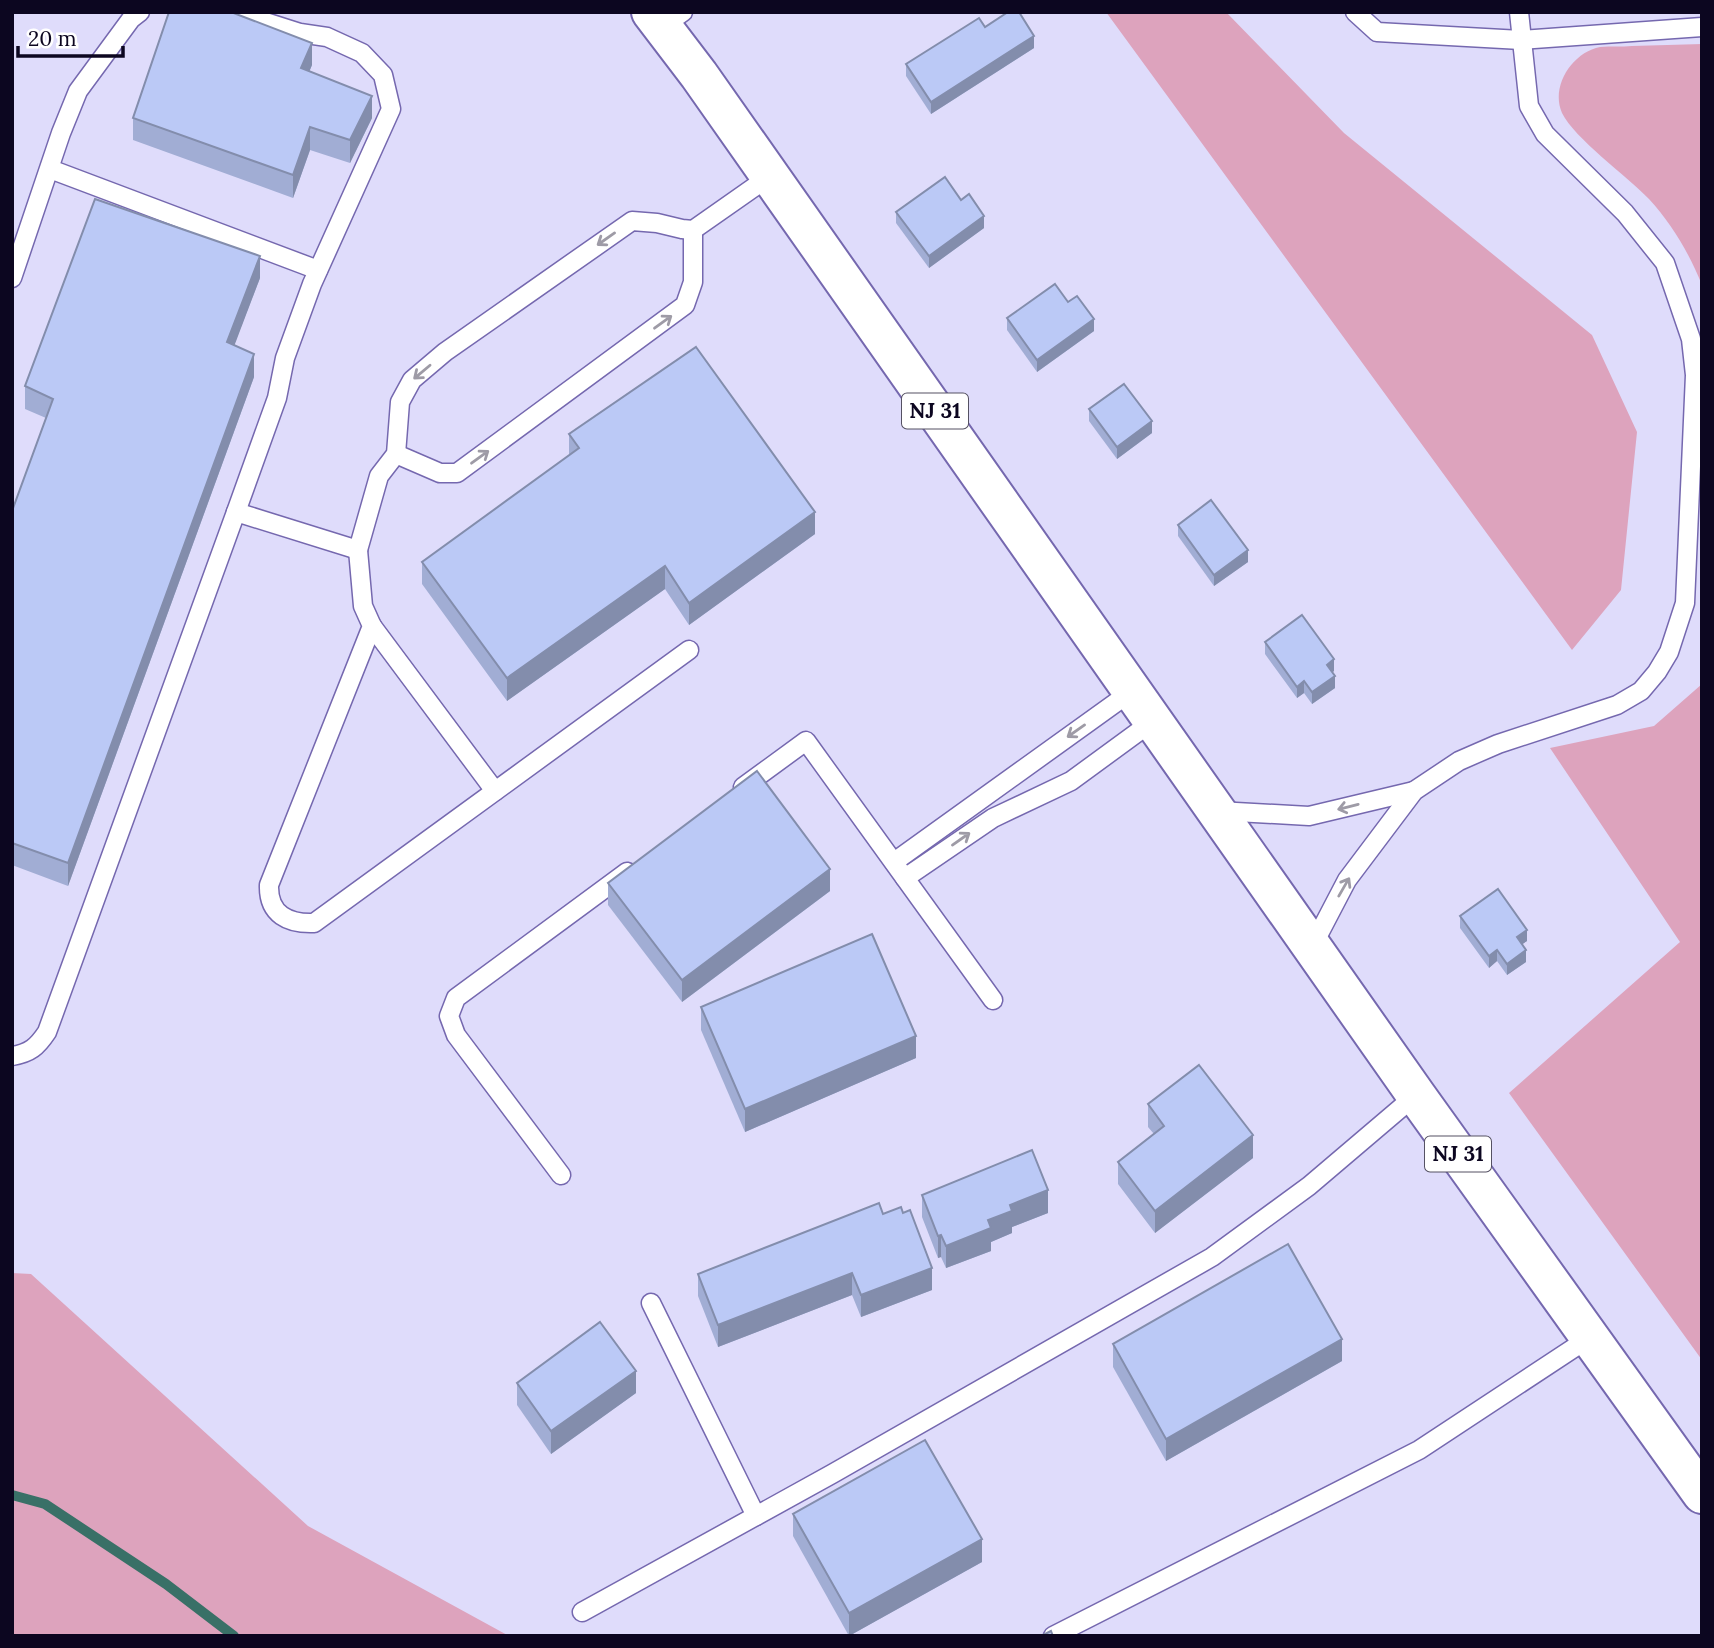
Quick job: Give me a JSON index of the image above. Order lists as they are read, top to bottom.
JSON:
{
  "streets": {
    "highway": ["NJ 31"]
  },
  "scale_bar": "20 m"
}
